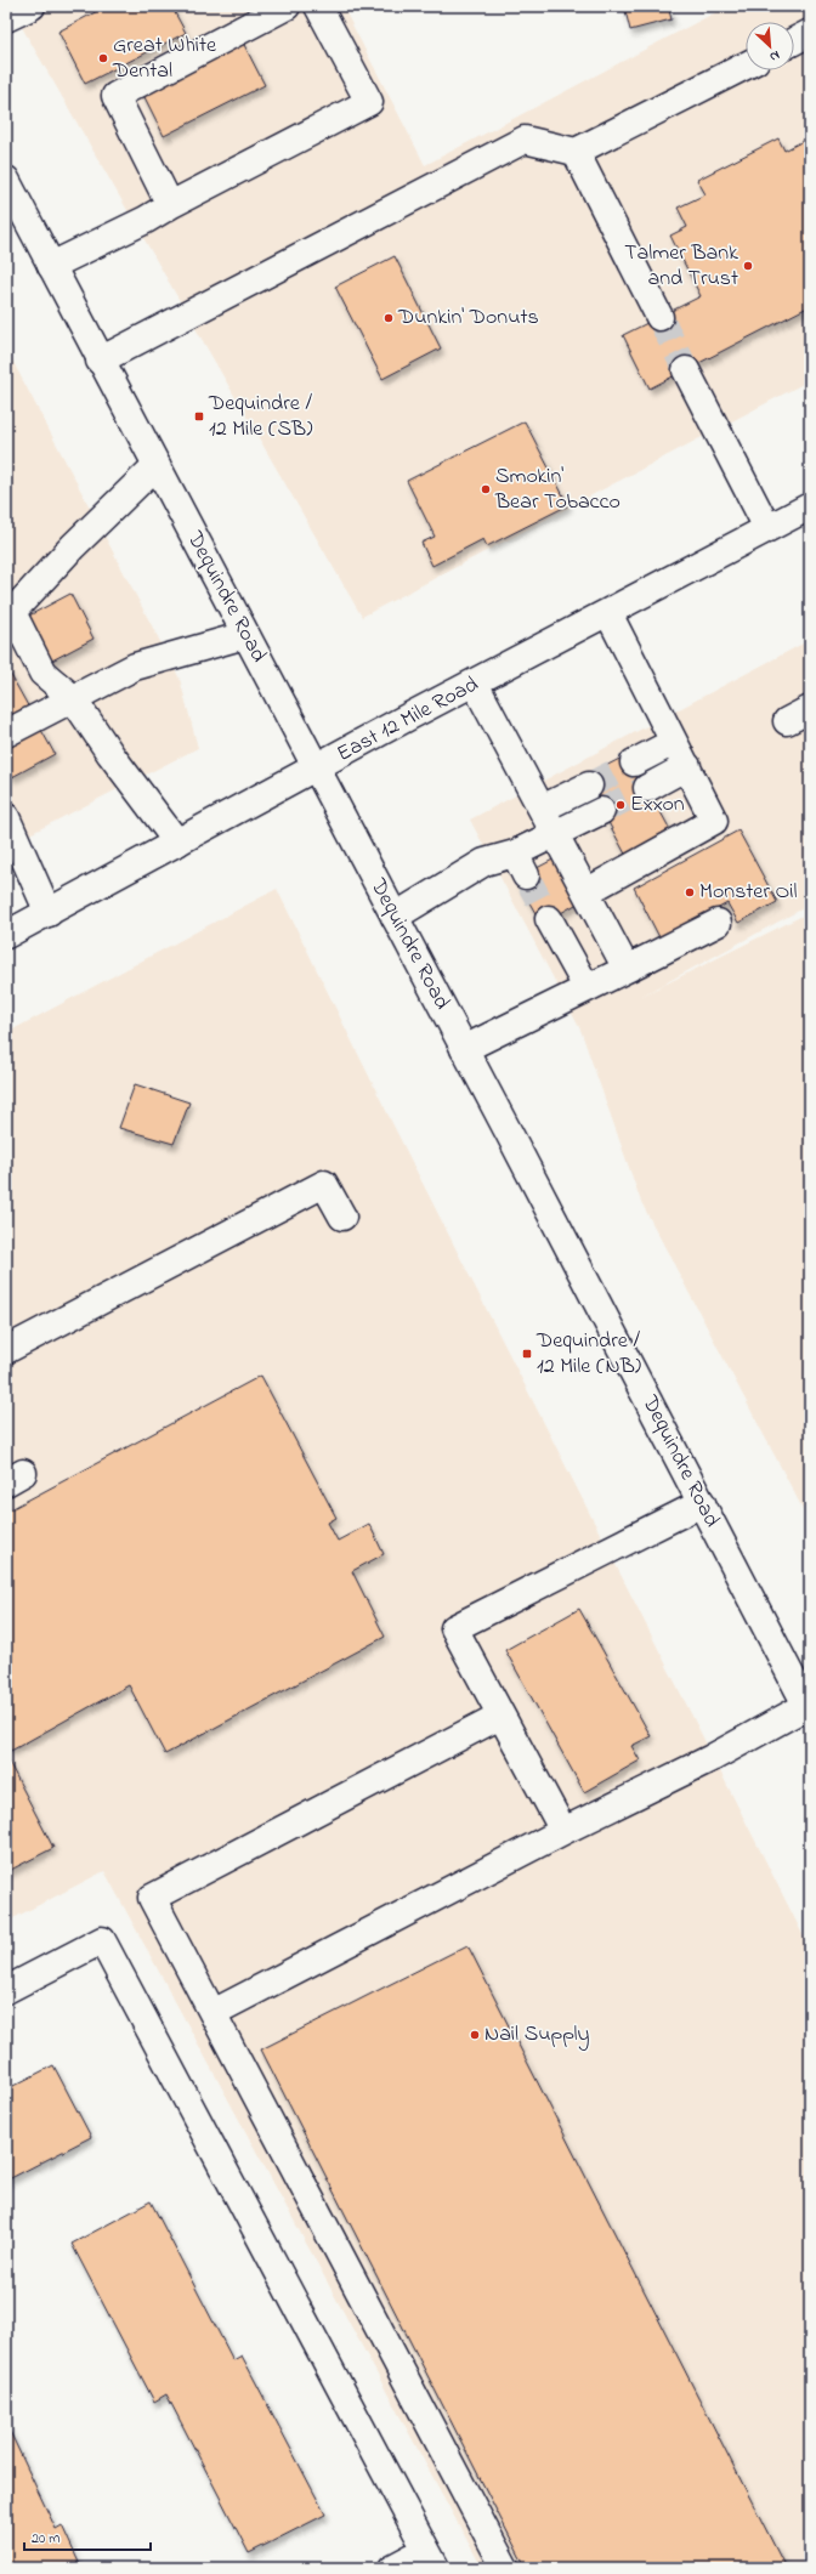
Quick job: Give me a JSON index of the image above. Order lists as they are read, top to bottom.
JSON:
{
  "streets": {
    "main road": ["Dequindre Road", "East 12 Mile Road"]
  },
  "crossings": [
    ["Dequindre Road", "East 12 Mile Road"]
  ],
  "places": {
    "other": [
      "Great White Dental",
      "Talmer Bank and Trust",
      "Dunkin' Donuts",
      "Smokin' Bear Tobacco",
      "Exxon",
      "Monster Oil",
      "Nail Supply"
    ],
    "transit": ["Dequindre / 12 Mile (SB)", "Dequindre / 12 Mile (NB)"]
  },
  "scale_bar": "20 m",
  "north": "bottom right"
}
